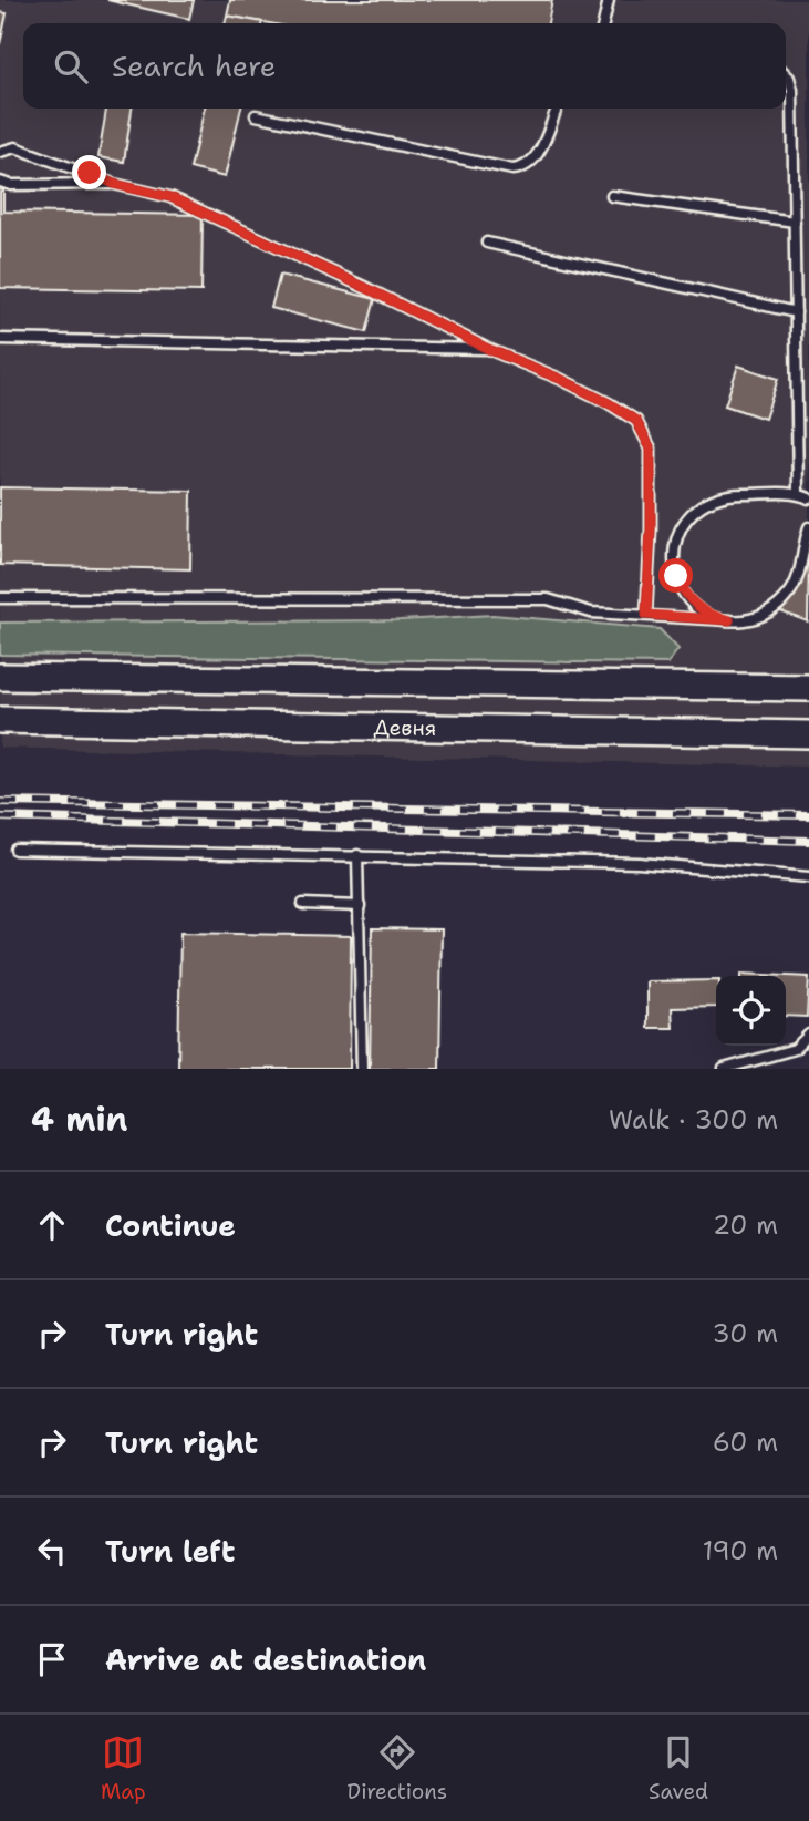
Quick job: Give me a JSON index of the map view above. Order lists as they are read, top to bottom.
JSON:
{
  "streets": {
    "main road": ["Девня"]
  },
  "page": {
    "search": "Search here",
    "heading": ["4 min", "Walk · 300 m"],
    "list": [
      ["Continue", "20 m"],
      ["Turn right", "30 m"],
      ["Turn right", "60 m"],
      ["Turn left", "190 m"],
      "Arrive at destination"
    ],
    "nav": ["Map", "Directions", "Saved"]
  }
}
